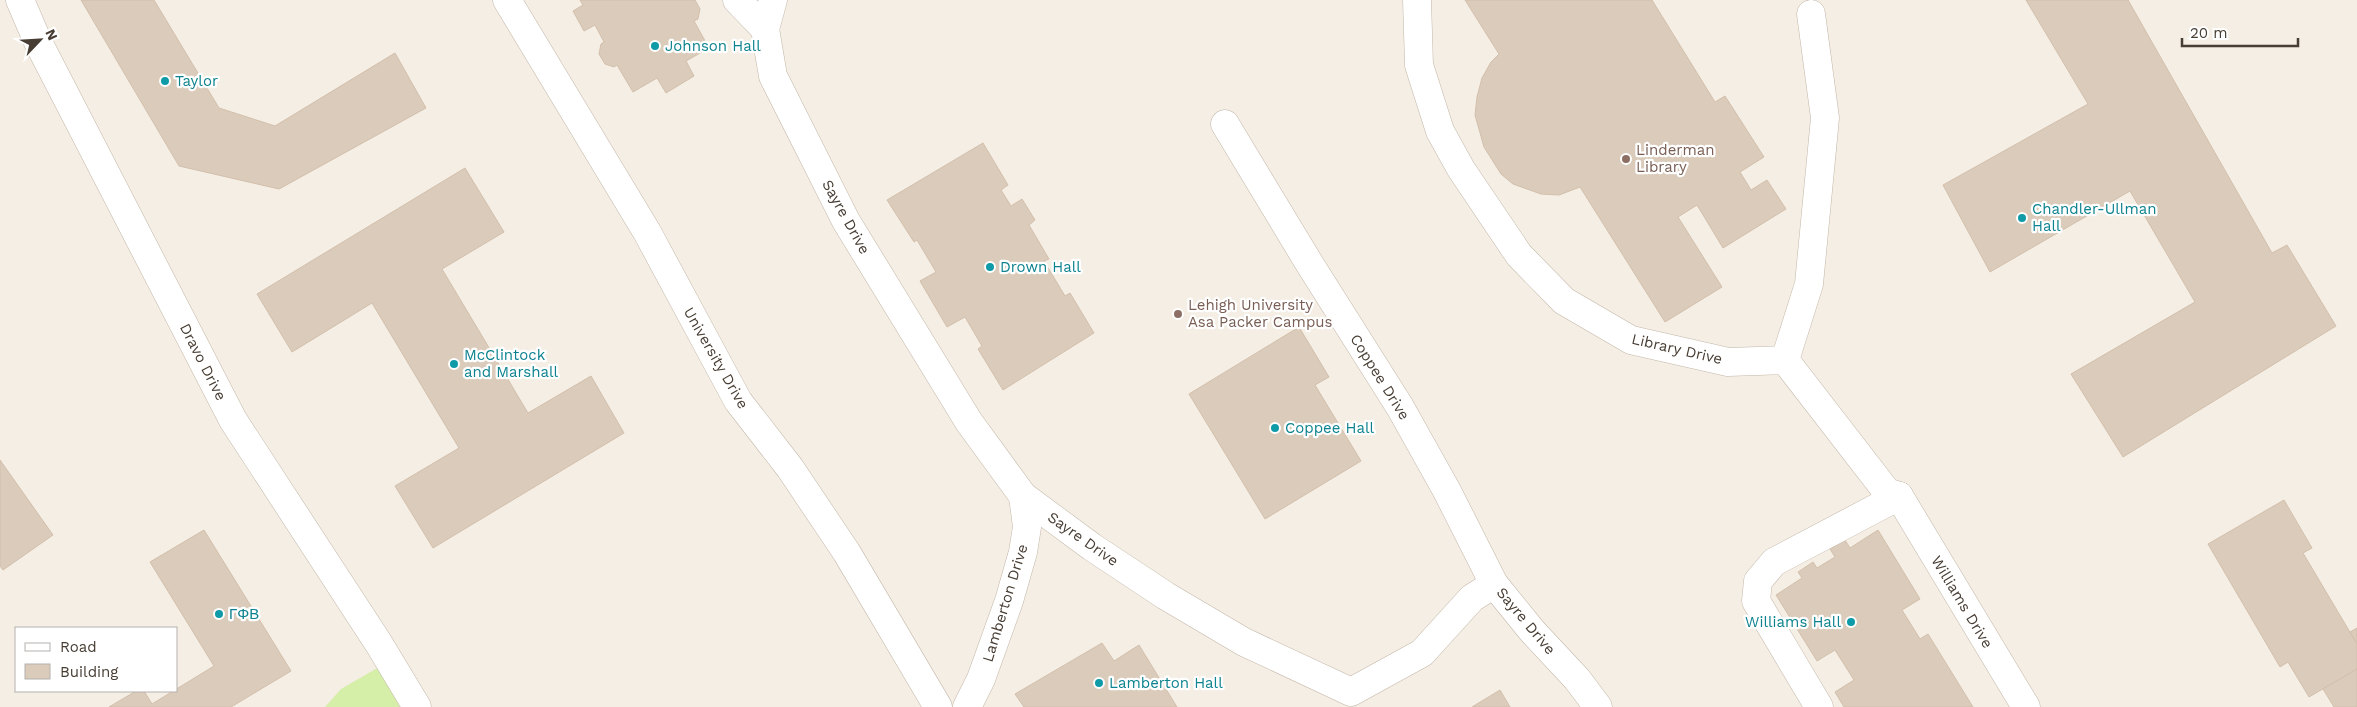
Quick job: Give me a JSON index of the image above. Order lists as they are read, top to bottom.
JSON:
{
  "streets": {
    "street": [
      "Sayre Drive",
      "Library Drive",
      "University Drive",
      "Dravo Drive",
      "Coppee Drive",
      "Williams Drive",
      "Lamberton Drive"
    ]
  },
  "crossings": [
    ["Sayre Drive", "Coppee Drive"],
    ["Sayre Drive", "Lamberton Drive"]
  ],
  "places": [
    "Johnson Hall",
    "Taylor",
    "Linderman Library",
    "Chandler-Ullman Hall",
    "Drown Hall",
    "Lehigh University Asa Packer Campus",
    "McClintock and Marshall",
    "Coppee Hall",
    "ΓΦΒ",
    "Williams Hall",
    "Lamberton Hall"
  ],
  "legend": ["Road", "Building"],
  "scale_bar": "20 m",
  "north": "top right"
}
